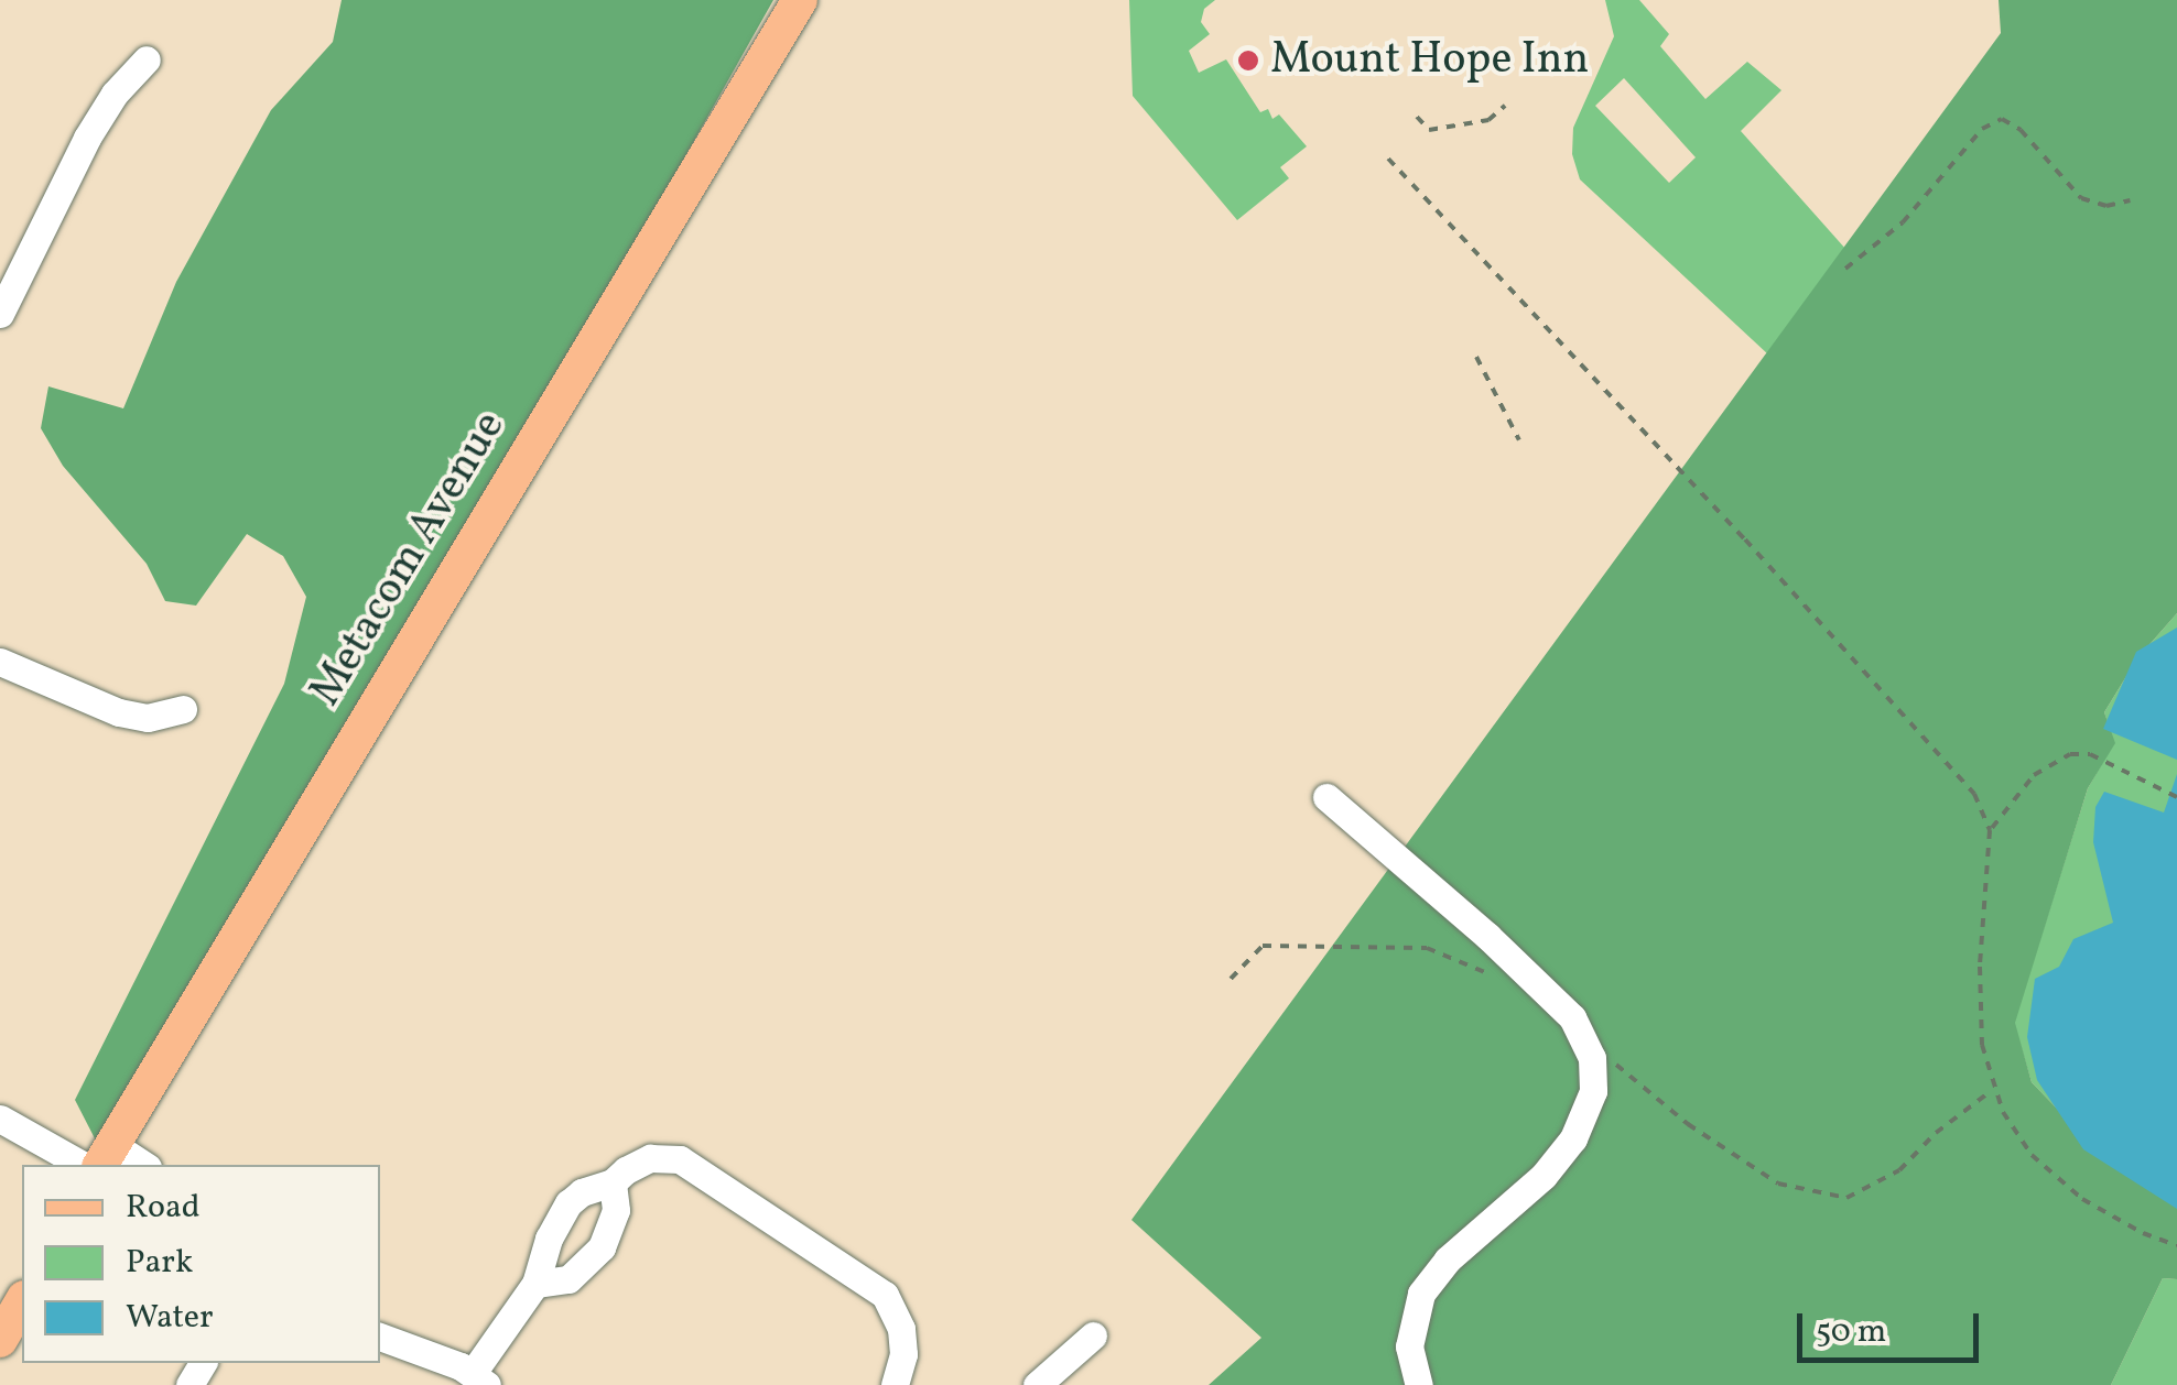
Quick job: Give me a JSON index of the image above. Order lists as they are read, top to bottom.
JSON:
{
  "streets": {
    "main road": ["Metacom Avenue"]
  },
  "places": ["Mount Hope Inn"],
  "legend": ["Road", "Park", "Water"],
  "scale_bar": "50 m"
}
